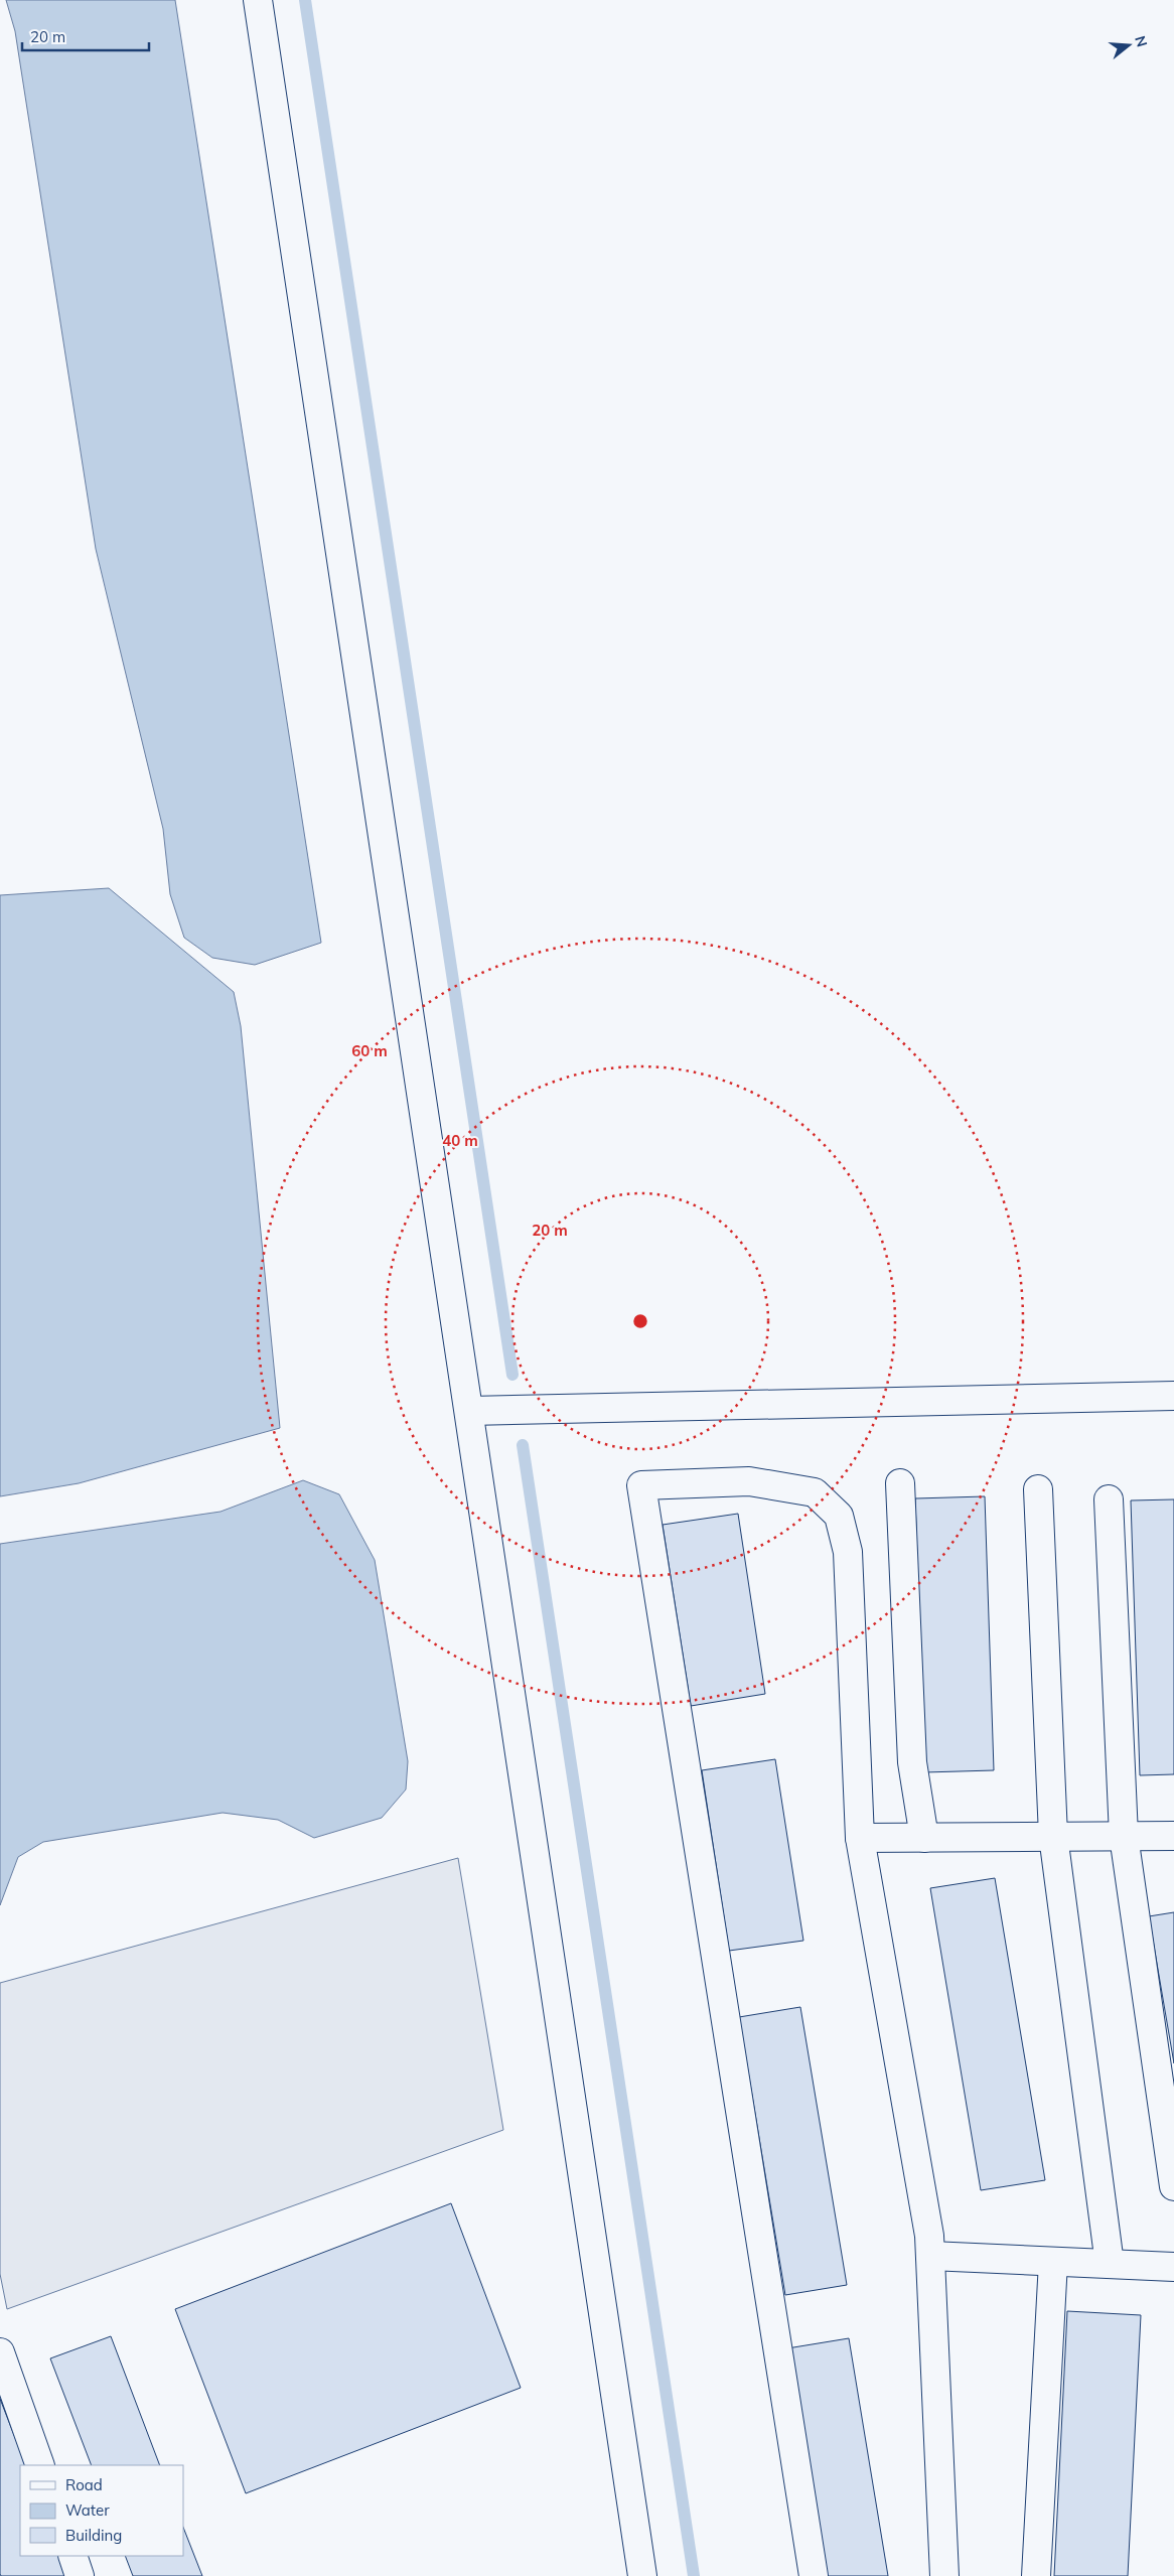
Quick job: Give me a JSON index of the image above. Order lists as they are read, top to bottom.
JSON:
{
  "legend": ["Road", "Water", "Building"],
  "scale_bar": "20 m",
  "north": "right",
  "rings": ["60 m", "40 m", "20 m"]
}
